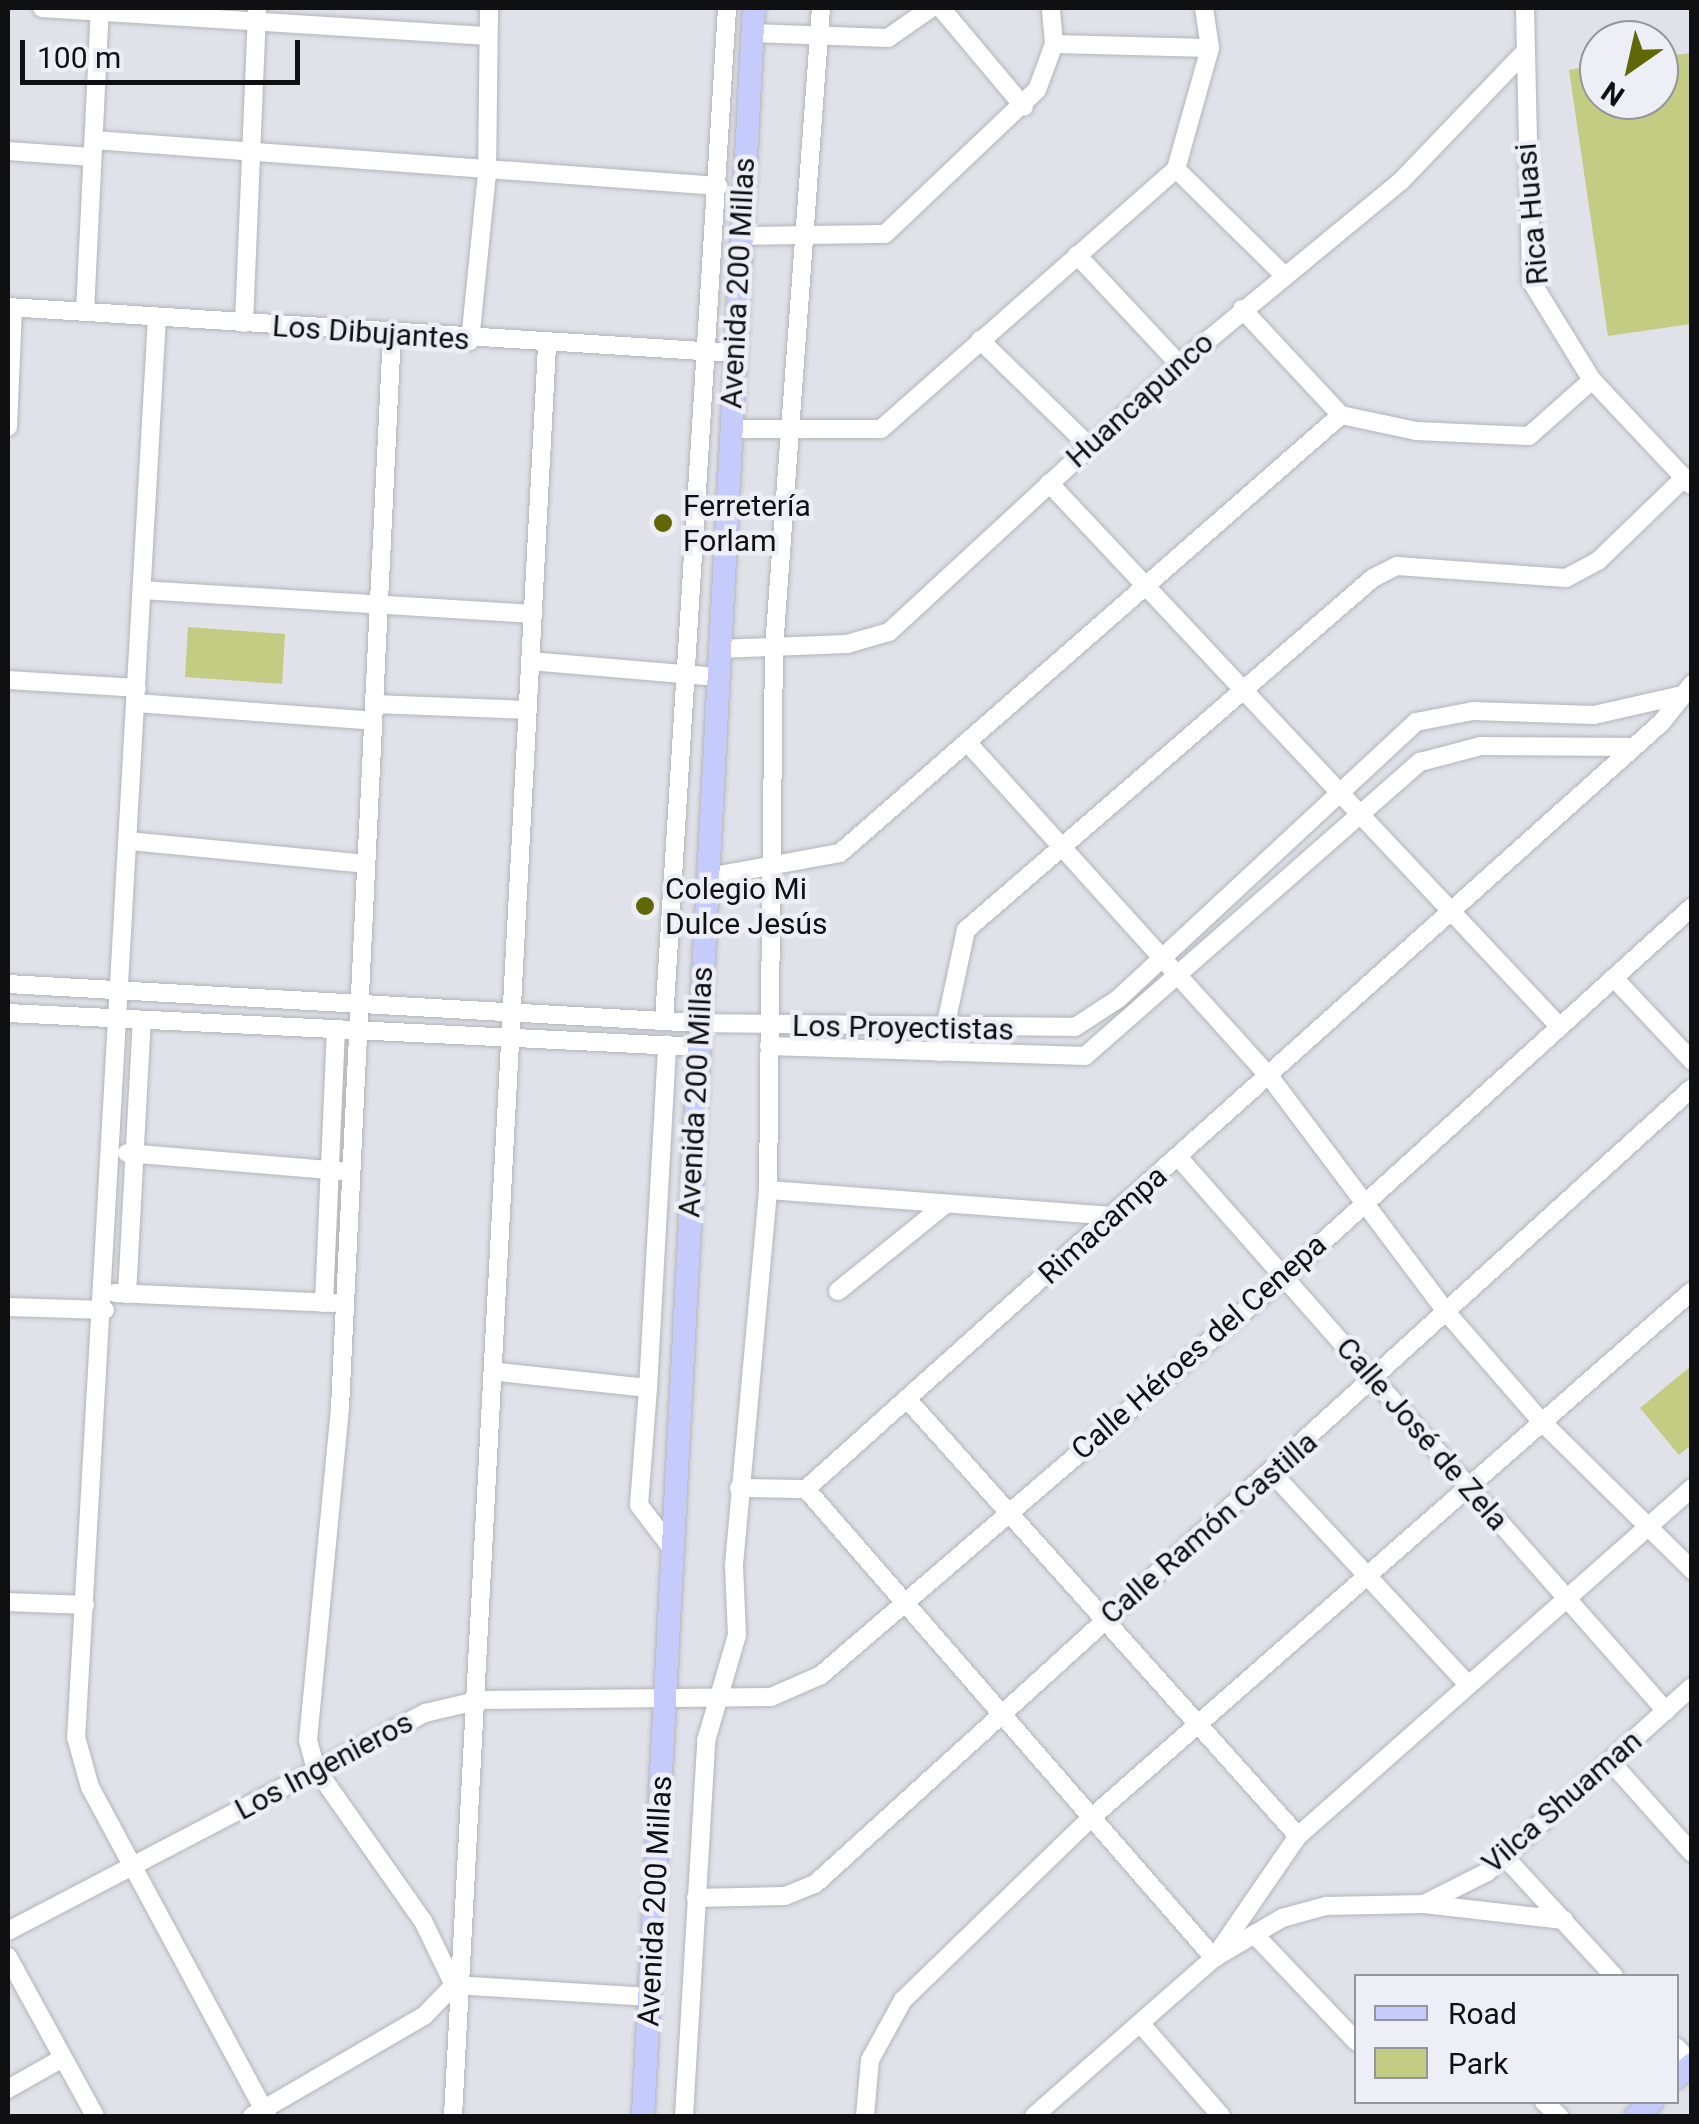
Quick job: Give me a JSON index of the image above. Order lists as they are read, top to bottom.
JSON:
{
  "streets": {
    "main road": ["Avenida 200 Millas"],
    "street": [
      "Rica Huasi",
      "Los Dibujantes",
      "Huancapunco",
      "Los Proyectistas",
      "Rimacampa",
      "Calle Héroes del Cenepa",
      "Calle José de Zela",
      "Calle Ramón Castilla",
      "Los Ingenieros",
      "Vilca Shuaman"
    ]
  },
  "crossings": [
    ["Rica Huasi", "Huancapunco"],
    ["Avenida 200 Millas", "Los Dibujantes"],
    ["Avenida 200 Millas", "Huancapunco"],
    ["Avenida 200 Millas", "Los Proyectistas"],
    ["Avenida 200 Millas", "Calle Héroes del Cenepa"],
    ["Avenida 200 Millas", "Los Ingenieros"],
    ["Los Proyectistas", "Rimacampa"],
    ["Rimacampa", "Calle José de Zela"],
    ["Calle Héroes del Cenepa", "Calle José de Zela"],
    ["Calle Héroes del Cenepa", "Los Ingenieros"],
    ["Calle José de Zela", "Calle Ramón Castilla"],
    ["Calle José de Zela", "Vilca Shuaman"]
  ],
  "places": ["Ferretería Forlam", "Colegio Mi Dulce Jesús"],
  "legend": ["Road", "Park"],
  "scale_bar": "100 m",
  "north": "bottom left"
}
